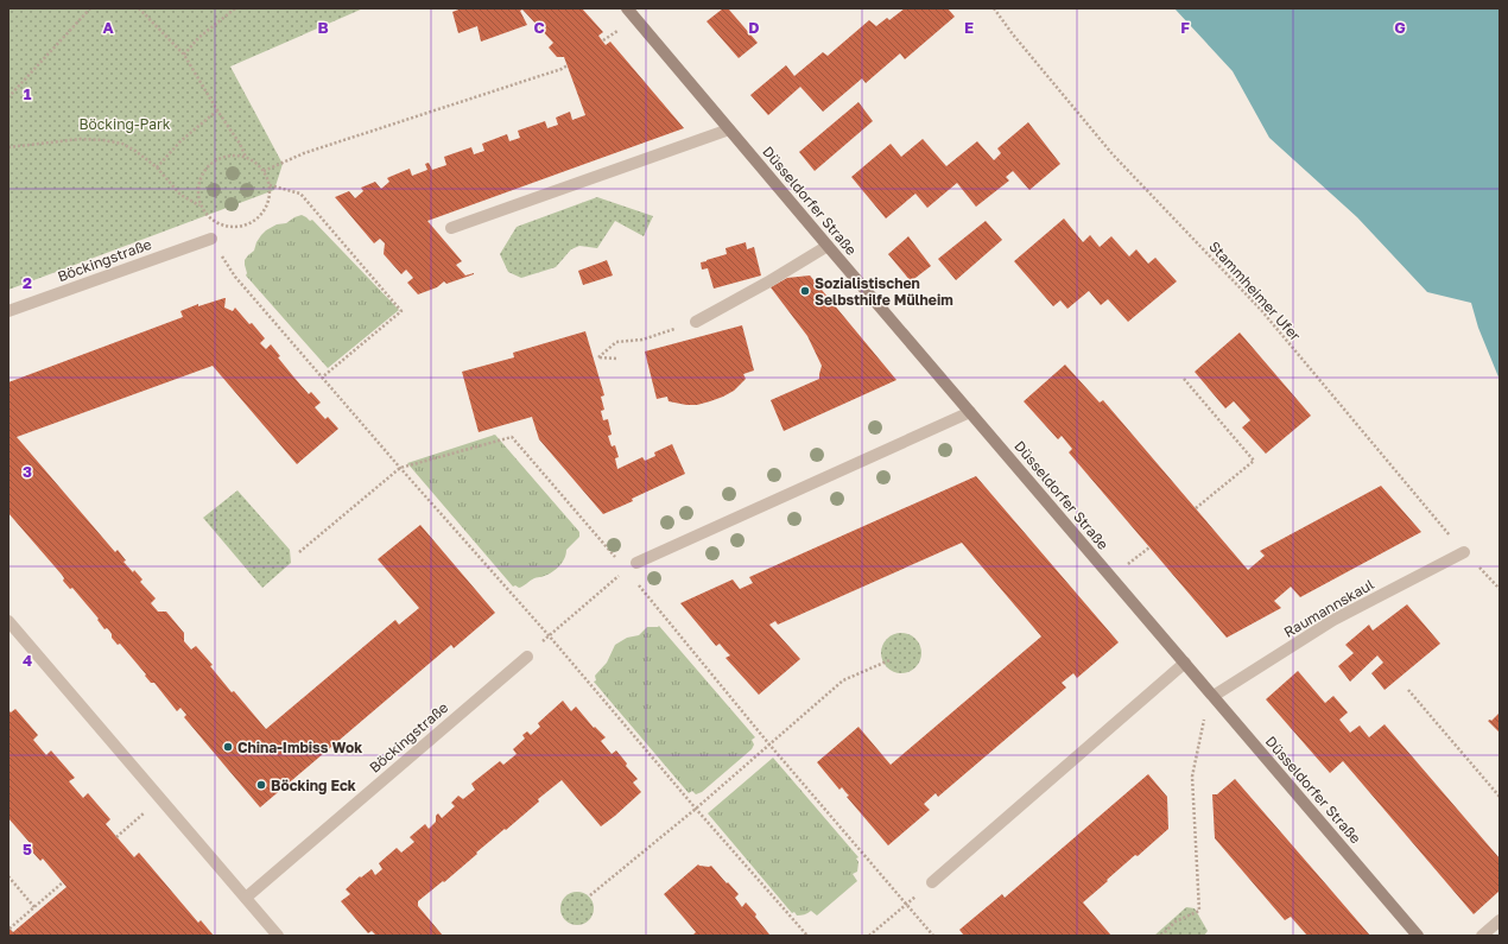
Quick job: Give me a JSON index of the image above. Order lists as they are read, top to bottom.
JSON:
{
  "streets": {
    "street": ["Düsseldorfer Straße", "Böckingstraße", "Raumannskaul"],
    "path": ["Stammheimer Ufer"]
  },
  "crossings": [
    ["Düsseldorfer Straße", "Raumannskaul"],
    ["Stammheimer Ufer", "Raumannskaul"]
  ],
  "parks": ["Böcking-Park"],
  "places": ["Sozialistischen Selbsthilfe Mülheim", "China-Imbiss Wok", "Böcking Eck"],
  "grid": {
    "columns": [
      "A",
      "B",
      "C",
      "D",
      "E",
      "F",
      "G"
    ],
    "rows": [
      "1",
      "2",
      "3",
      "4",
      "5"
    ]
  }
}
